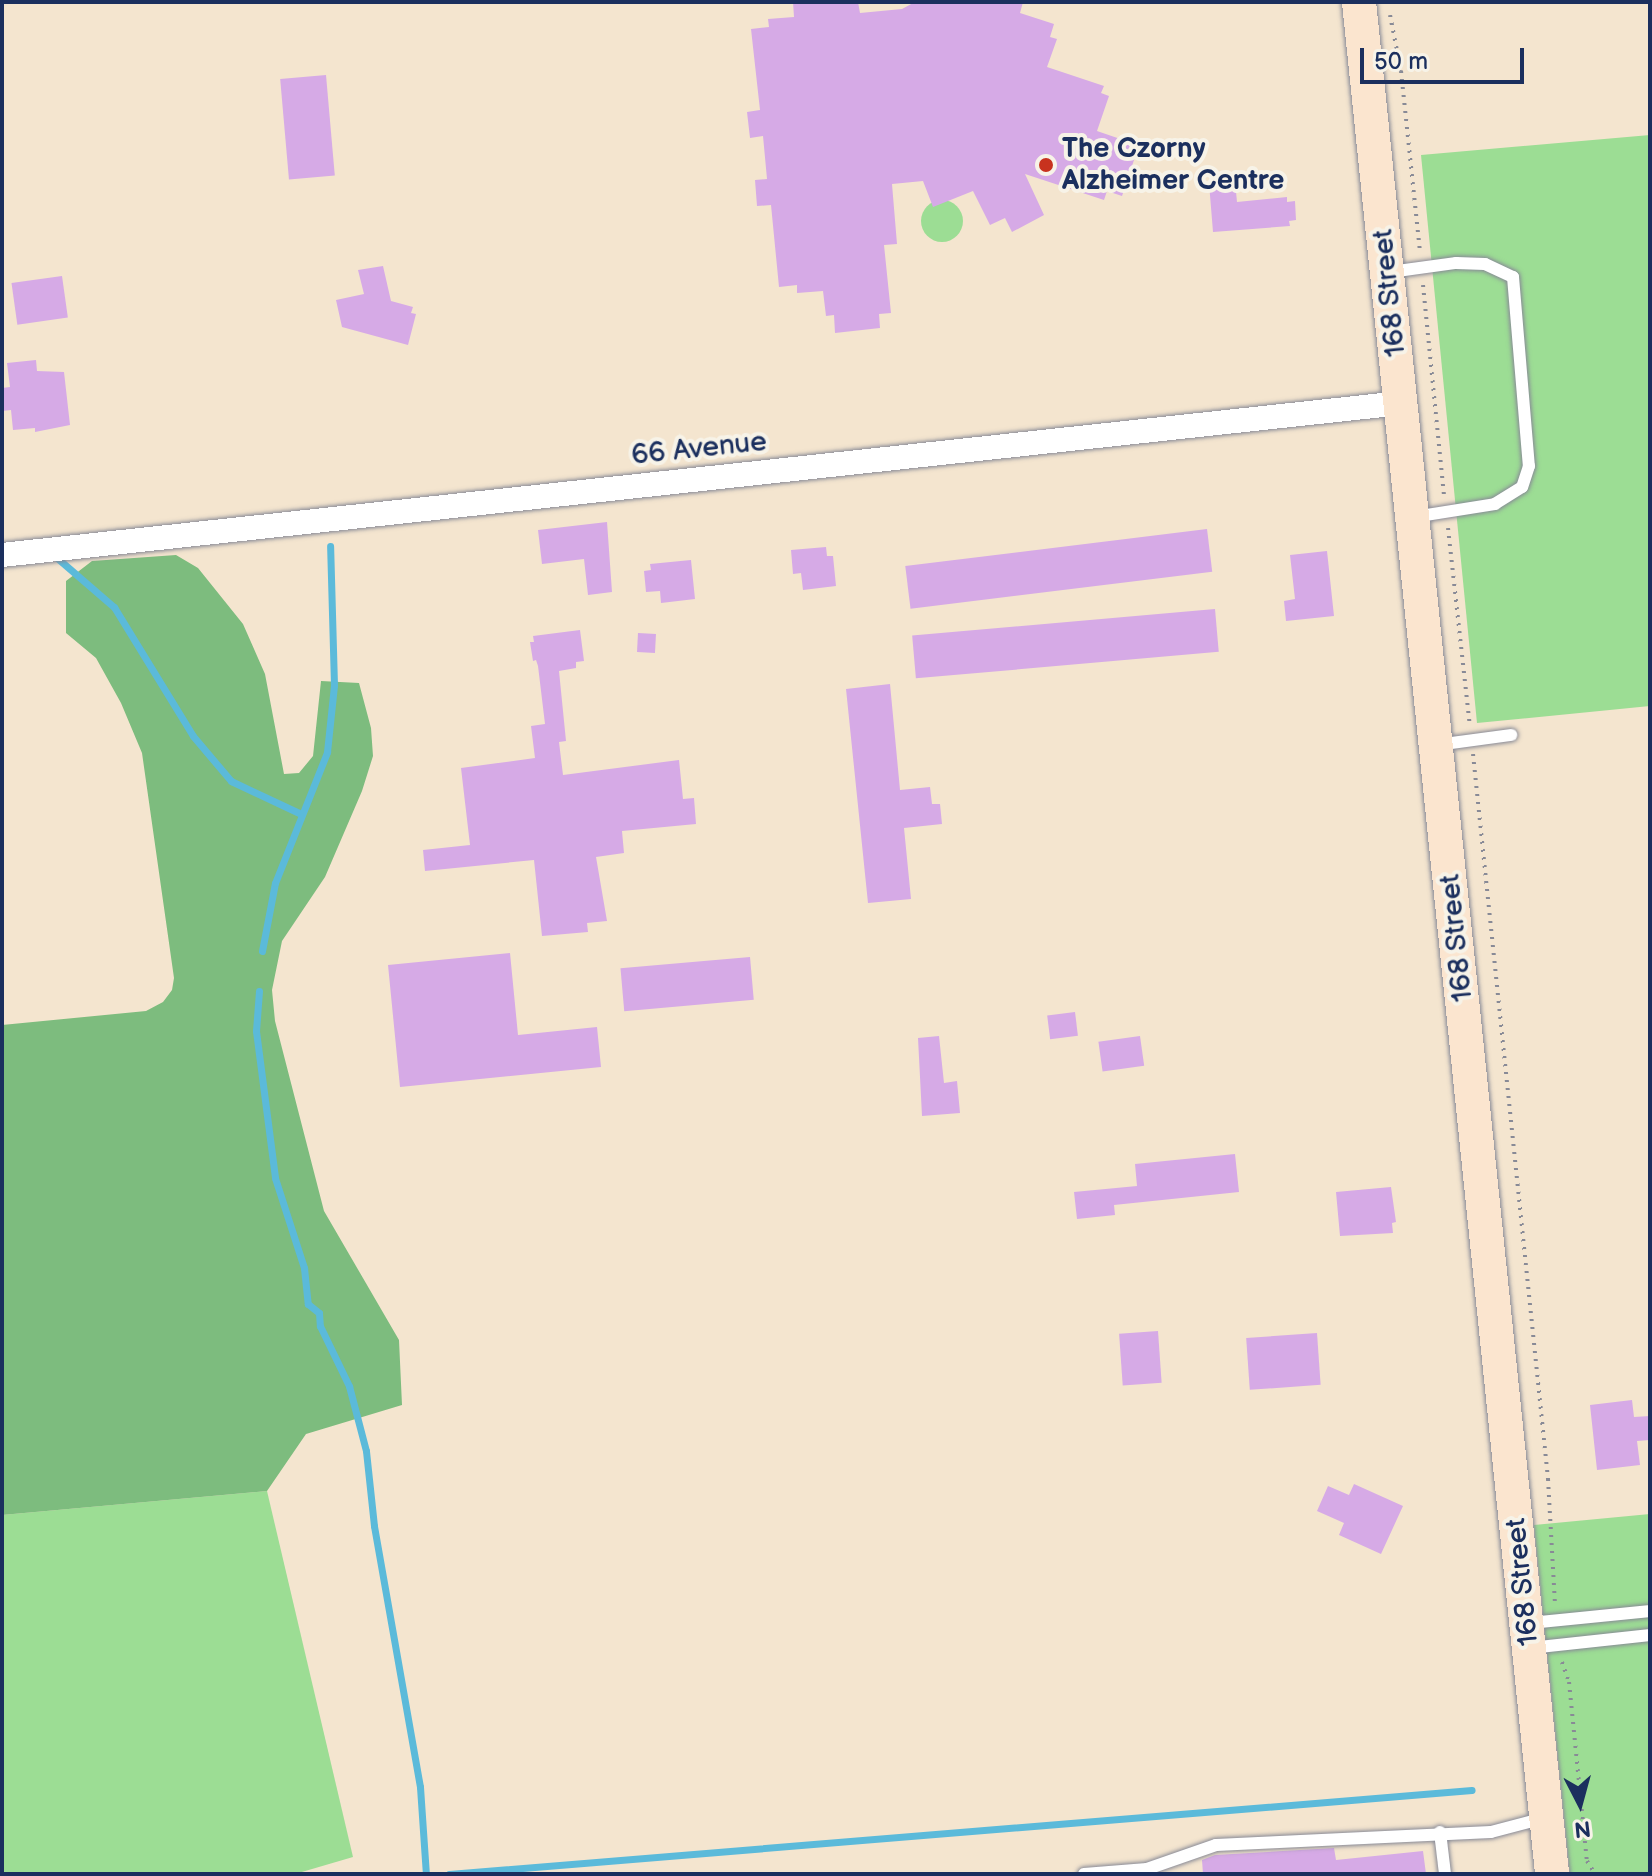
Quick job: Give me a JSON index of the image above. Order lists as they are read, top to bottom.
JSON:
{
  "streets": {
    "main road": ["168 Street"],
    "street": ["66 Avenue"]
  },
  "crossings": [
    ["168 Street", "66 Avenue"]
  ],
  "places": ["The Czorny Alzheimer Centre"],
  "scale_bar": "50 m",
  "north": "bottom"
}
